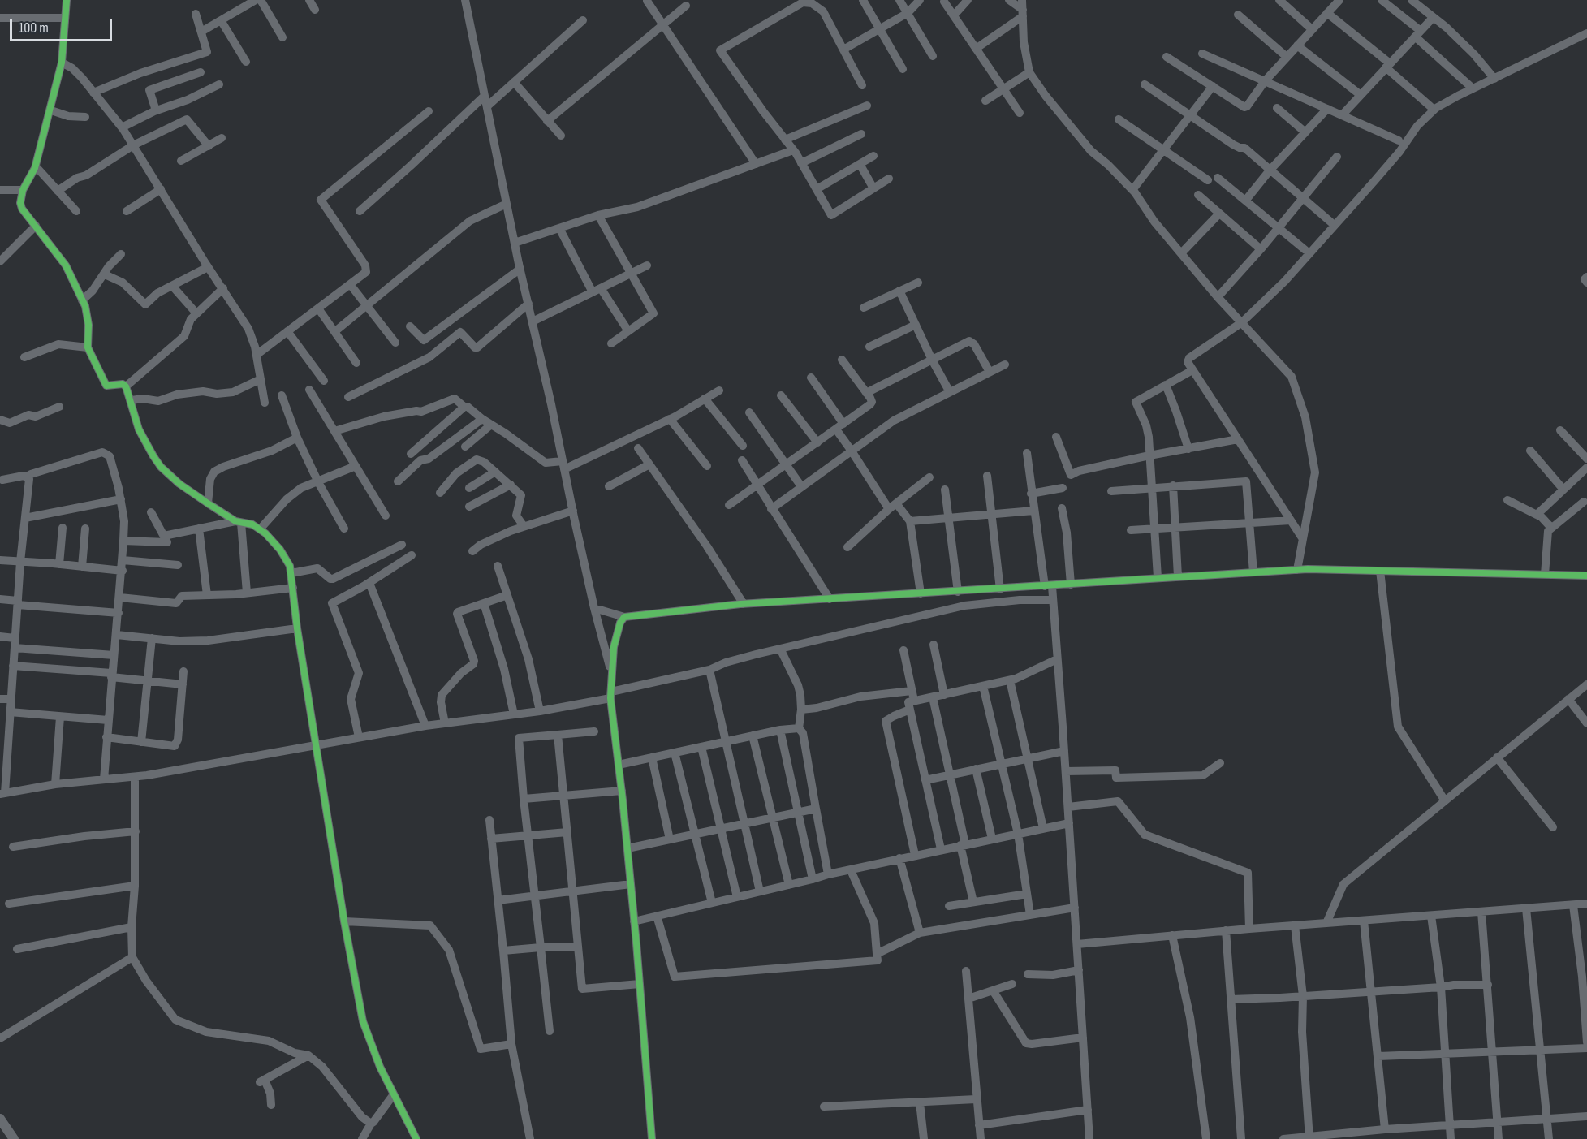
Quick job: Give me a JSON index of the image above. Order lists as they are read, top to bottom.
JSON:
{
  "scale_bar": "100 m"
}
